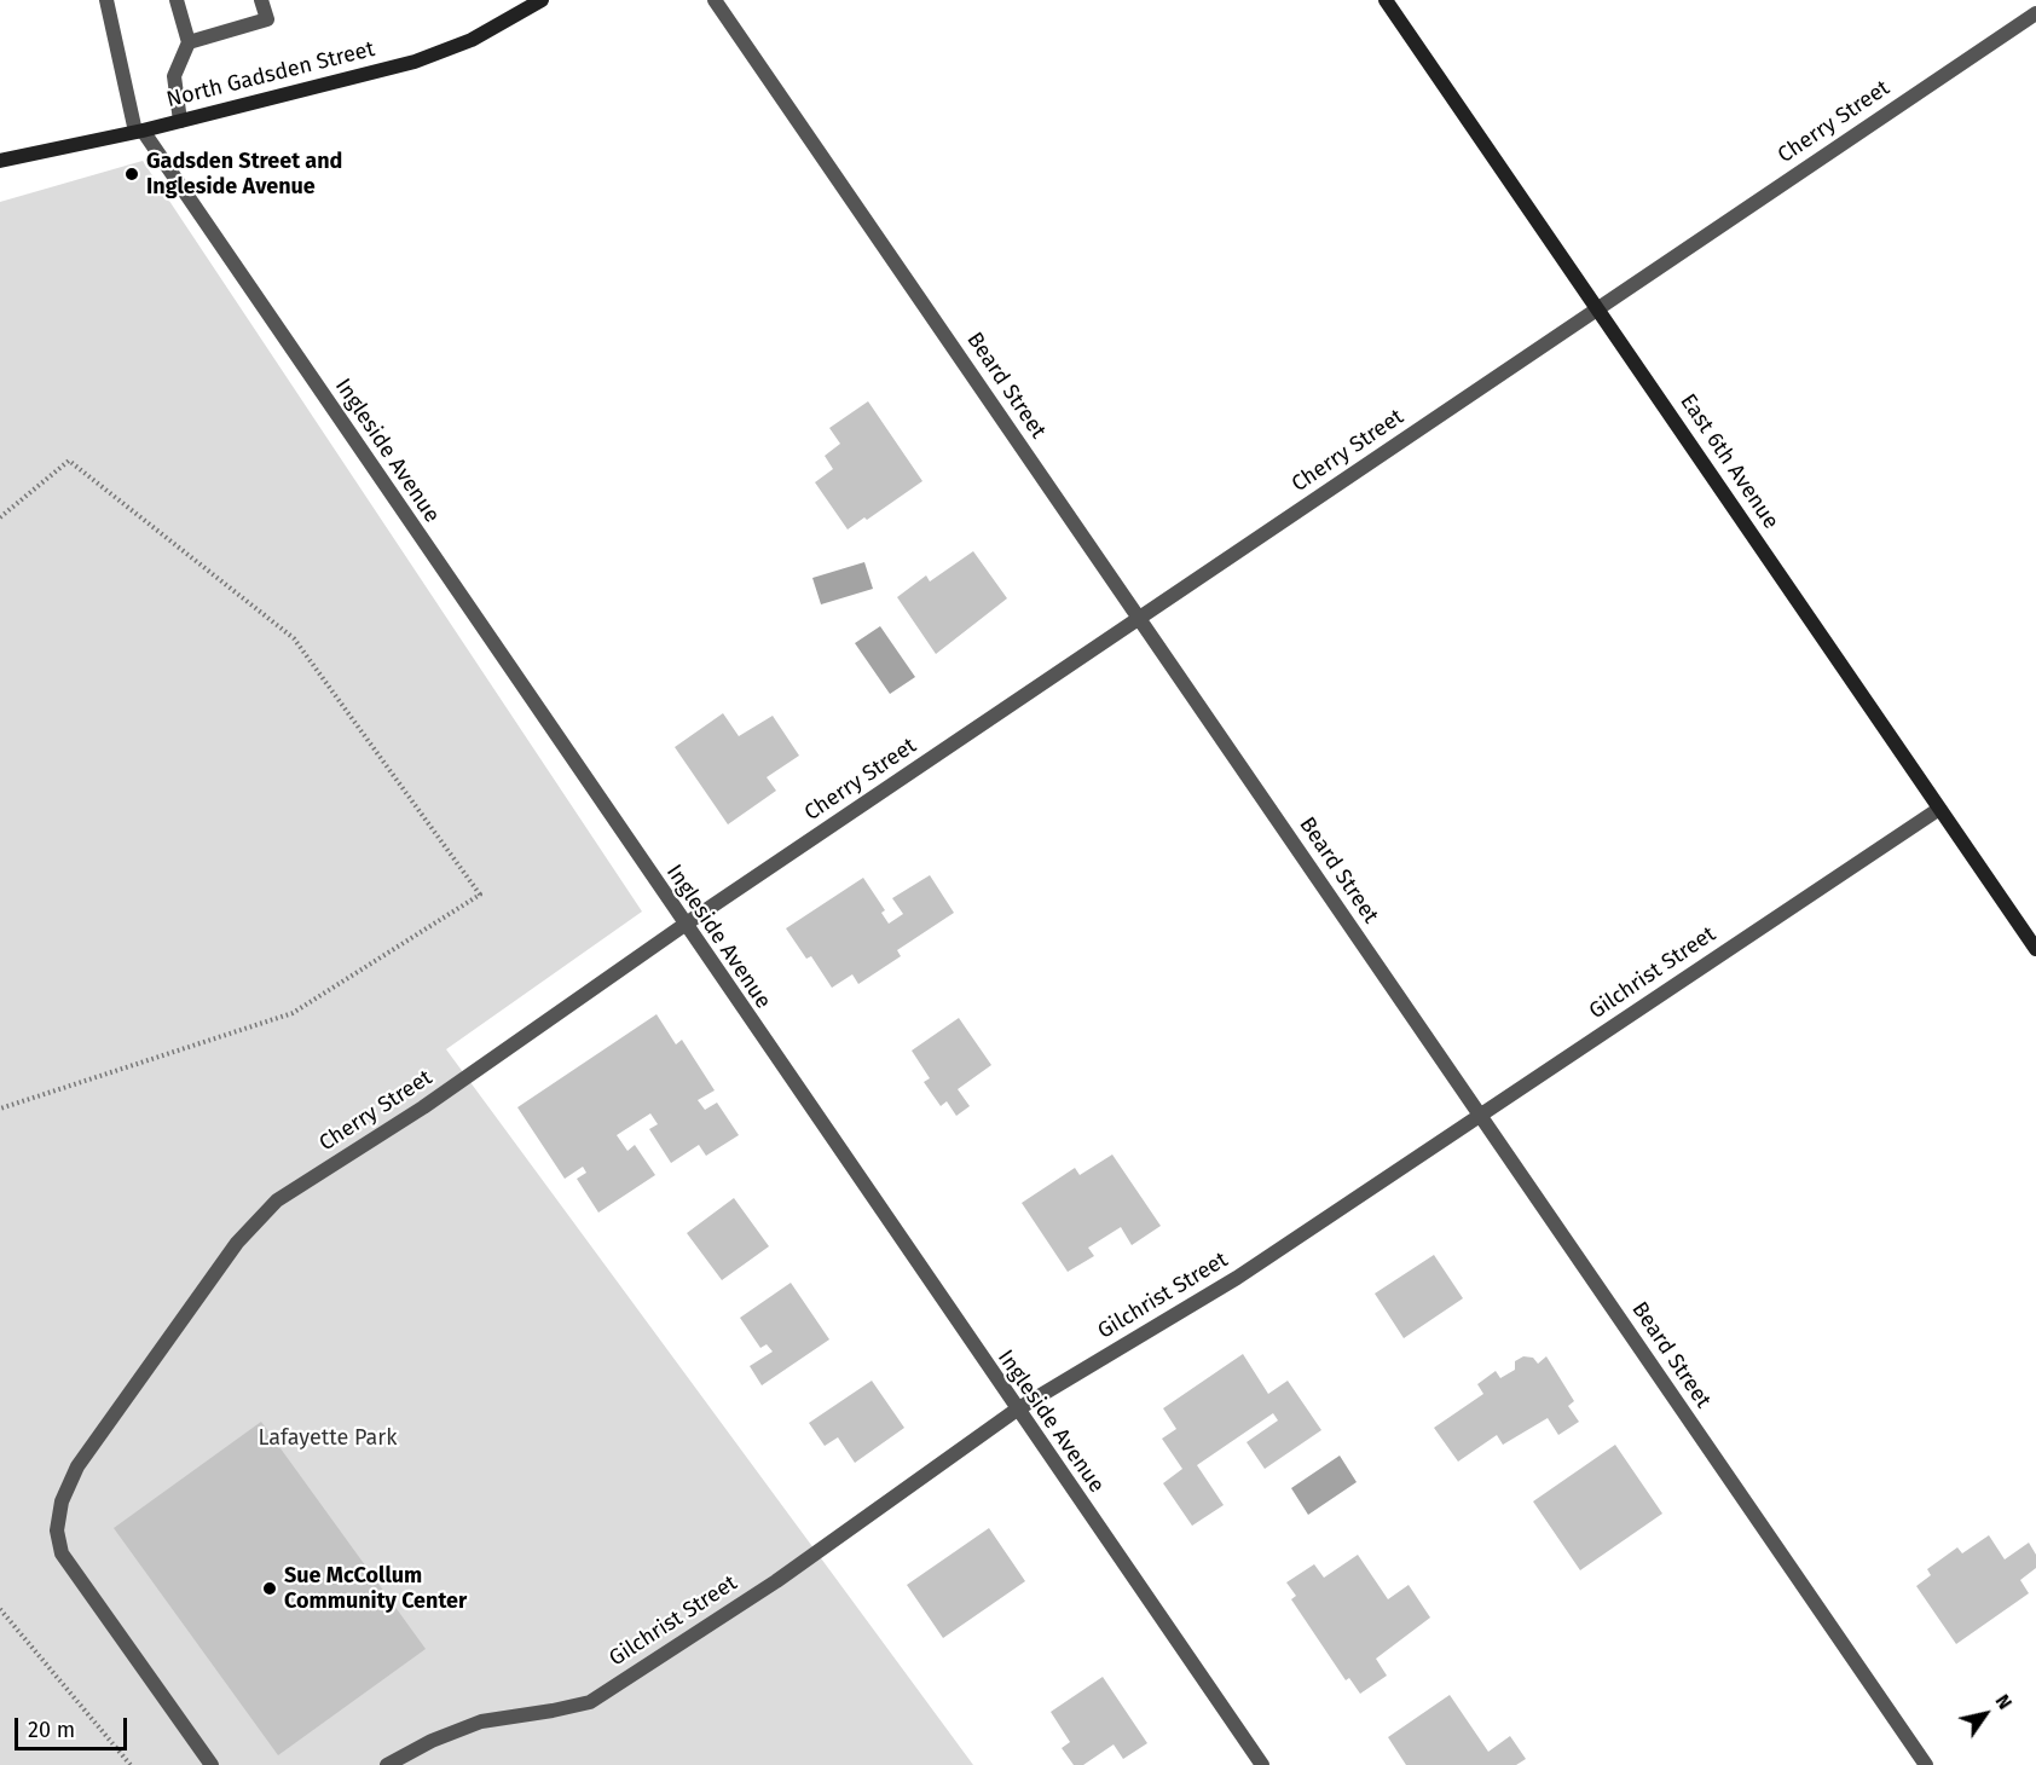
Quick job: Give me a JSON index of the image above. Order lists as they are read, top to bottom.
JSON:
{
  "streets": {
    "street": [
      "North Gadsden Street",
      "Cherry Street",
      "Beard Street",
      "Ingleside Avenue",
      "East 6th Avenue",
      "Gilchrist Street"
    ]
  },
  "crossings": [
    ["North Gadsden Street", "Ingleside Avenue"],
    ["Cherry Street", "Beard Street"],
    ["Cherry Street", "Ingleside Avenue"],
    ["Cherry Street", "East 6th Avenue"],
    ["Beard Street", "Gilchrist Street"],
    ["Ingleside Avenue", "Gilchrist Street"],
    ["East 6th Avenue", "Gilchrist Street"]
  ],
  "parks": ["Lafayette Park"],
  "places": ["Gadsden Street and Ingleside Avenue", "Sue McCollum Community Center"],
  "scale_bar": "20 m",
  "north": "top right"
}
